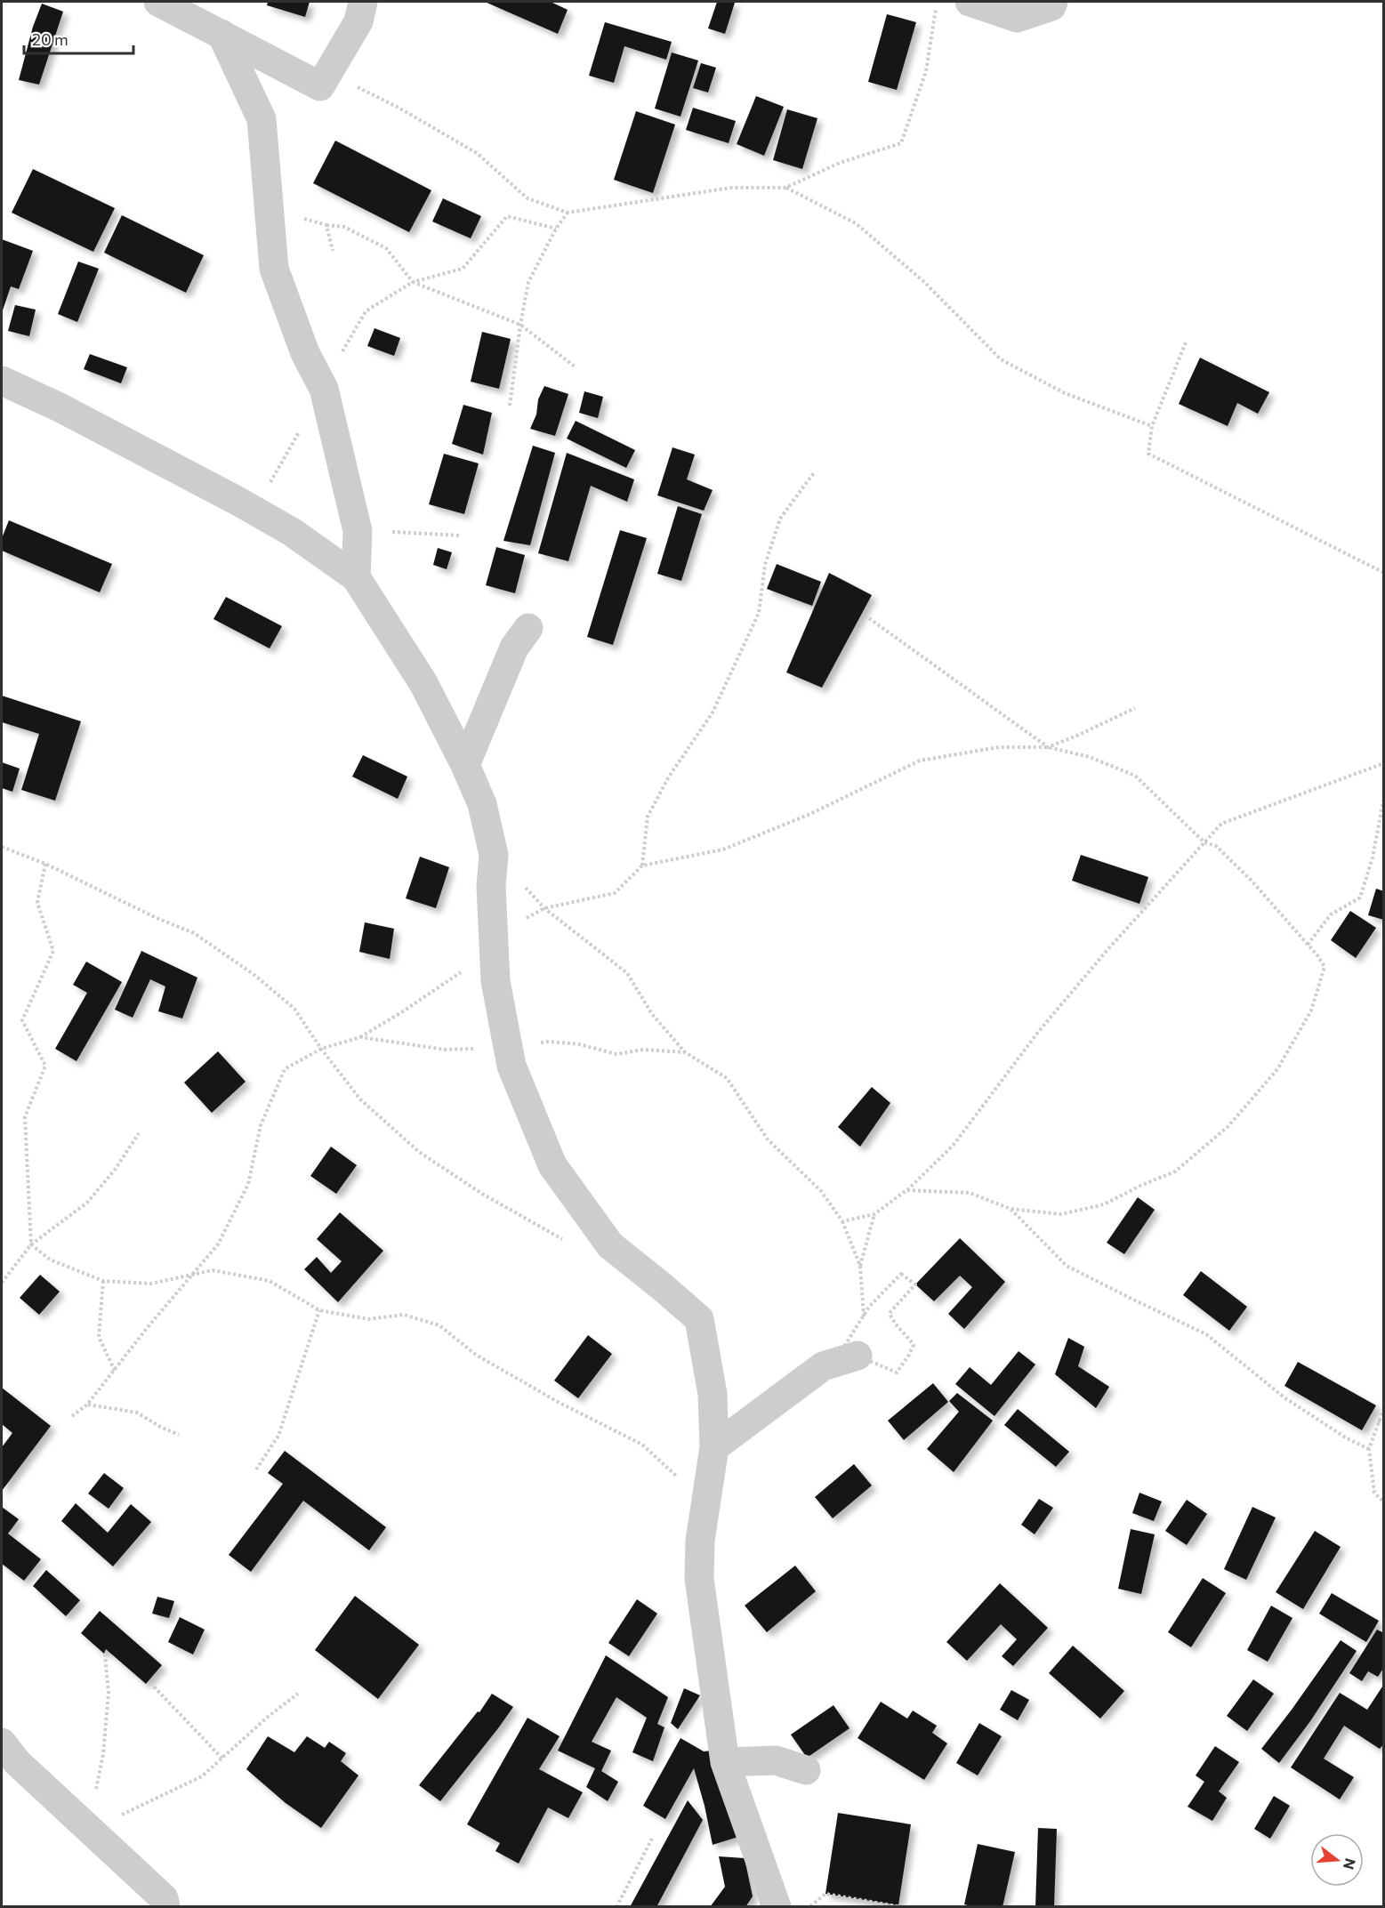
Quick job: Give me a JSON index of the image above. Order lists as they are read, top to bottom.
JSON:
{
  "scale_bar": "20 m",
  "north": "right"
}
